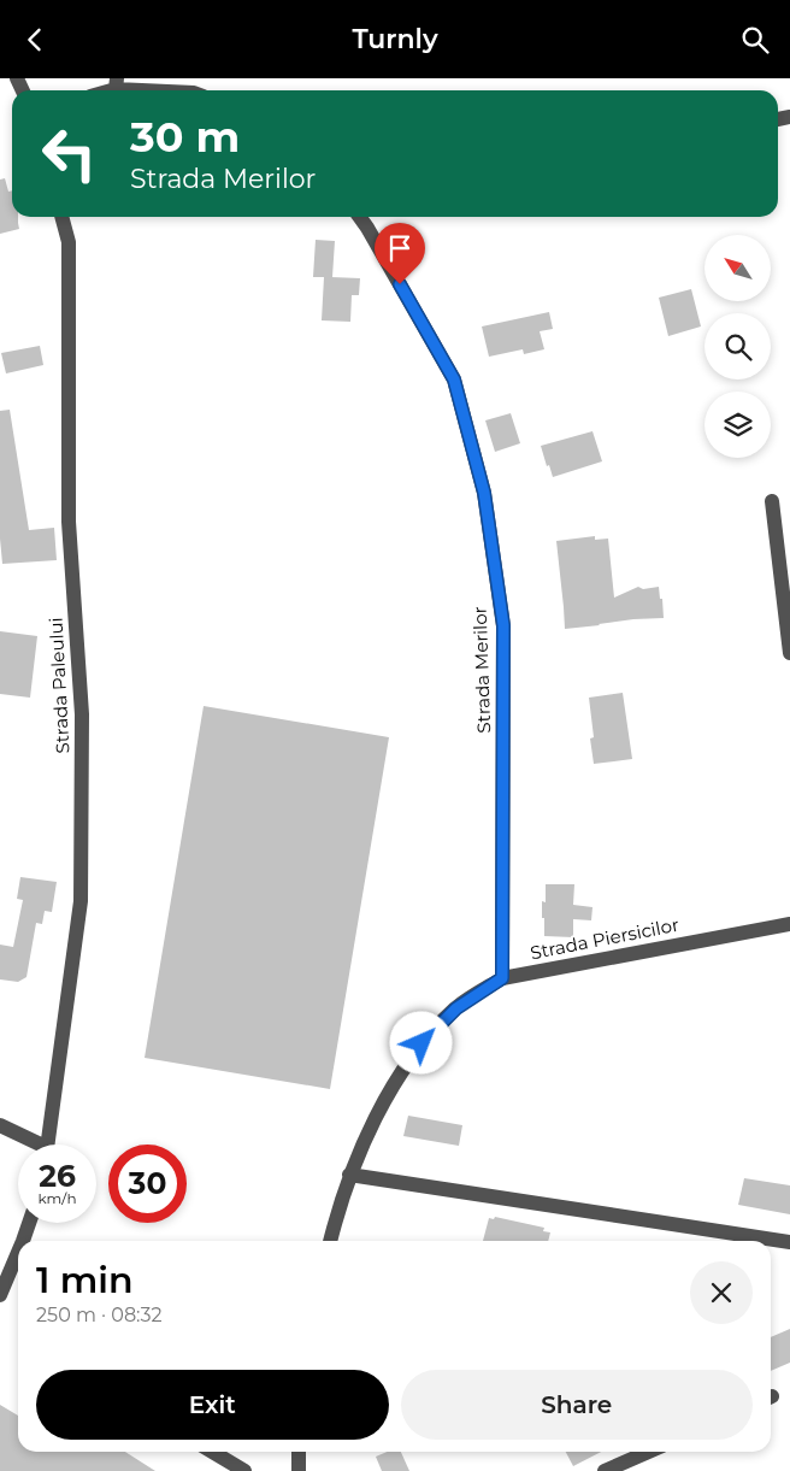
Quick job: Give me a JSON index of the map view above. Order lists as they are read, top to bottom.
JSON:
{
  "streets": {
    "street": ["Strada Merilor", "Strada Paleului", "Strada Piersicilor"]
  },
  "crossings": [
    ["Strada Merilor", "Strada Piersicilor"]
  ],
  "north": "top left",
  "page": {
    "header": "Turnly",
    "turn": ["30 m", "Strada Merilor"],
    "speed": "26 km/h",
    "limit": "30",
    "heading": ["1 min", "250 m · 08:32"],
    "buttons": ["Exit", "Share"]
  }
}
